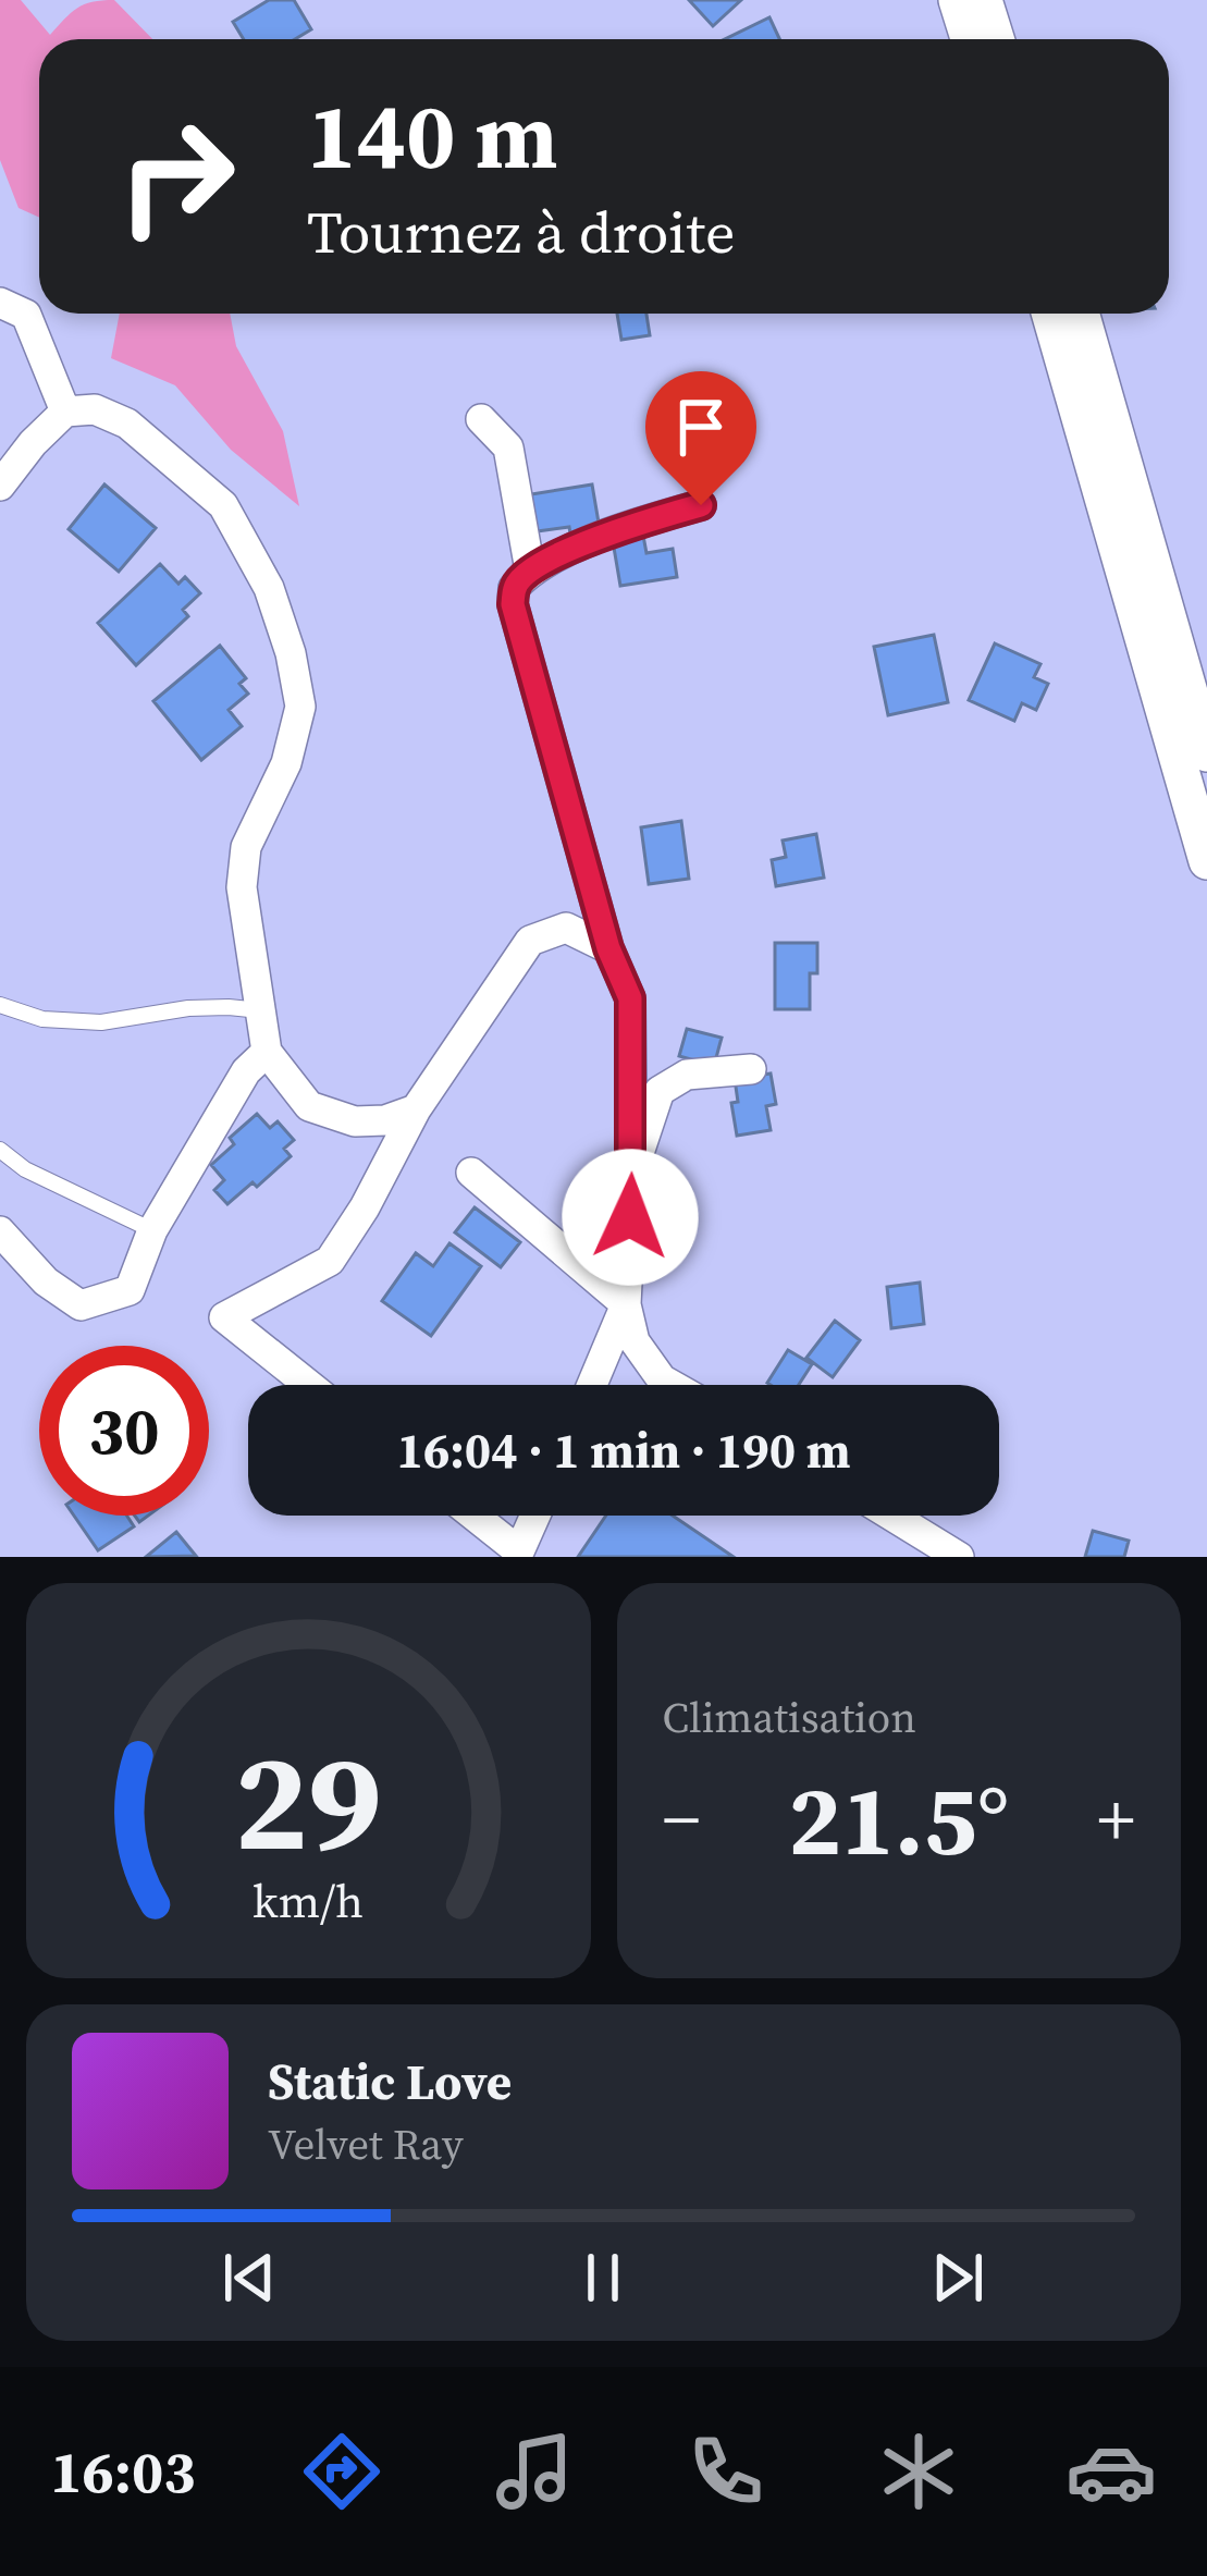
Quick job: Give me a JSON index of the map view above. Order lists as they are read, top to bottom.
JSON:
{
  "page": {
    "turn": ["140 m", "Tournez à droite"],
    "limit": "30",
    "trip": "16:04 · 1 min · 190 m",
    "tile": "Climatisation",
    "heat": ["−", "21.5°", "+"],
    "song": ["Static Love", "Velvet Ray"],
    "tabs": "16:03",
    "gauge": ["29", "km/h"]
  }
}
